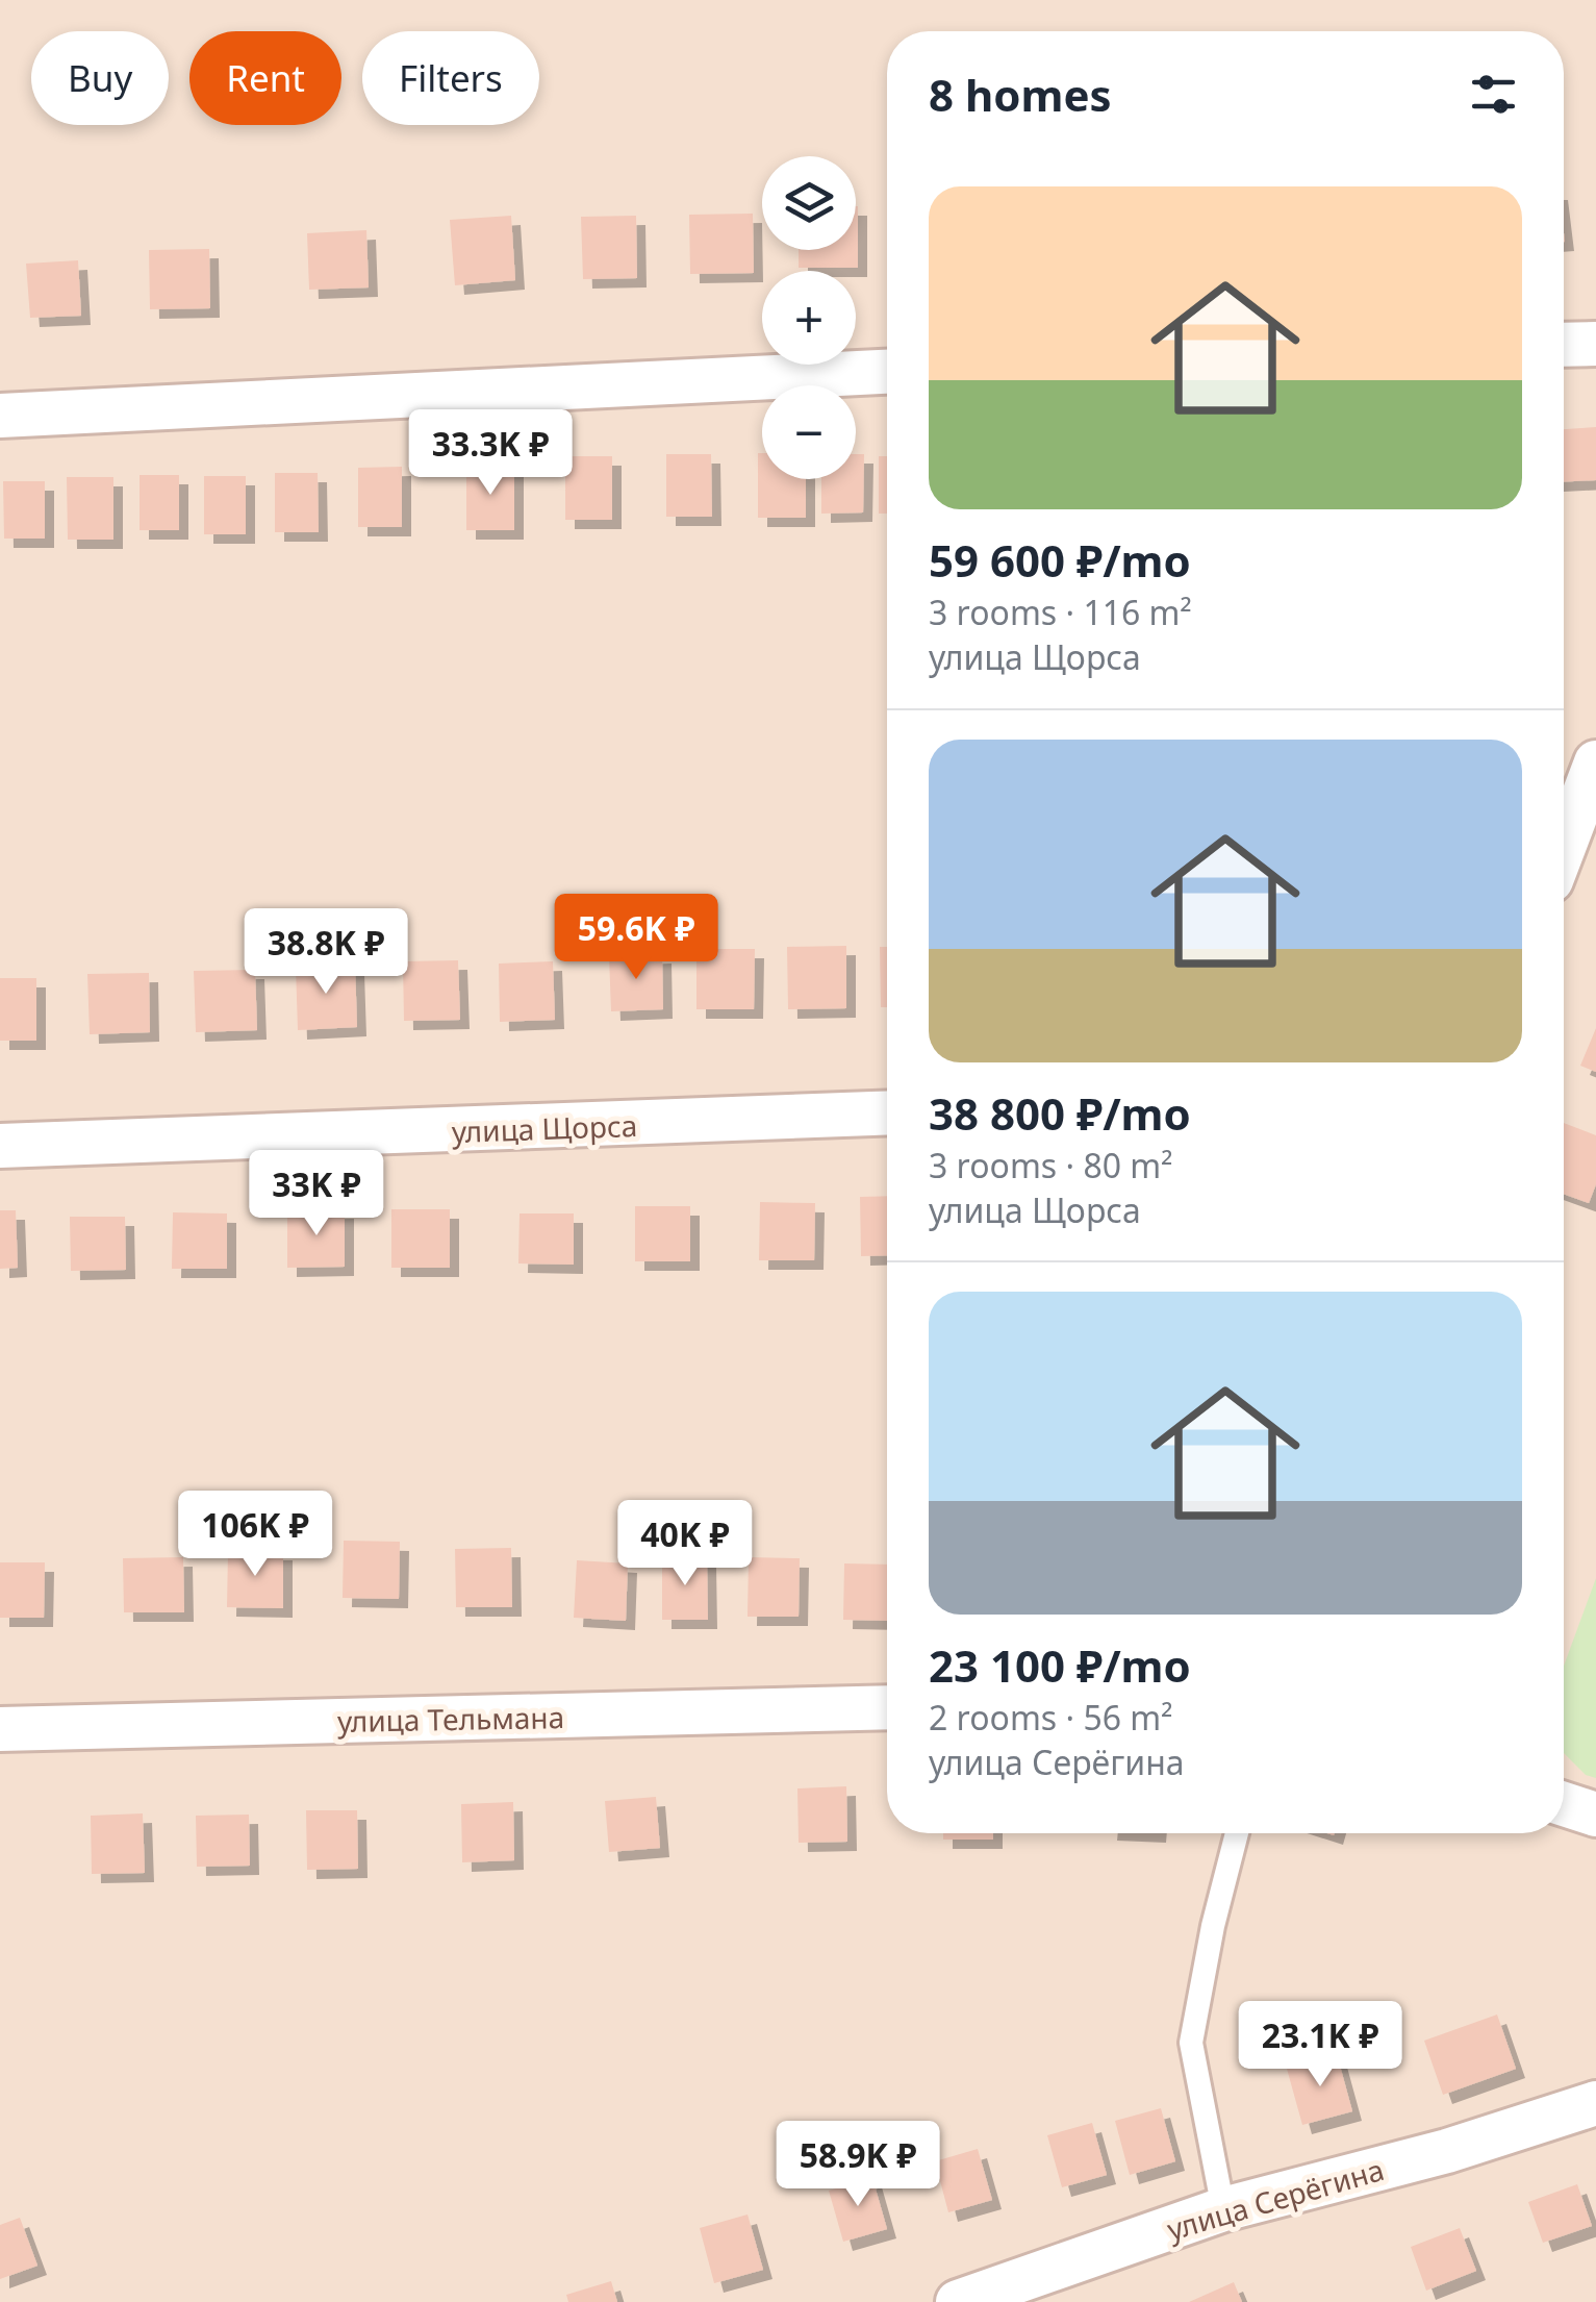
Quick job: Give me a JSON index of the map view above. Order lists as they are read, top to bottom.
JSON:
{
  "streets": {
    "street": ["улица Щорса", "улица Тельмана", "улица Серёгина"]
  },
  "page": {
    "chip": ["Buy", "Rent", "Filters"],
    "heading": "8 homes",
    "map_buttons": ["+", "−"],
    "list": [
      {
        "name": "59 600 ₽/mo",
        "note": "3 rooms · 116 m² · улица Щорса"
      },
      {
        "name": "38 800 ₽/mo",
        "note": "3 rooms · 80 m² · улица Щорса"
      },
      {
        "name": "23 100 ₽/mo",
        "note": "2 rooms · 56 m² · улица Серёгина"
      }
    ],
    "price": [
      "33.3K ₽",
      "59.6K ₽",
      "38.8K ₽",
      "33K ₽",
      "106K ₽",
      "40K ₽",
      "23.1K ₽",
      "58.9K ₽"
    ]
  }
}
